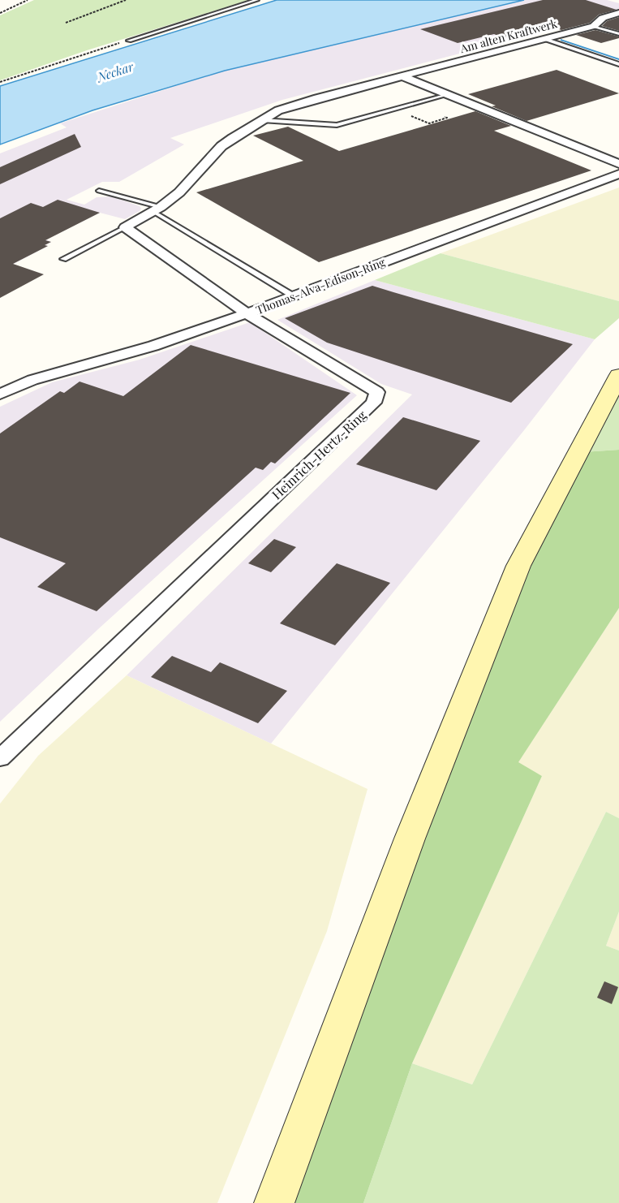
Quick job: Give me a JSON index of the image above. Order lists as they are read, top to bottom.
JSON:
{
  "streets": {
    "street": ["Am alten Kraftwerk", "Thomas-Alva-Edison-Ring", "Heinrich-Hertz-Ring"]
  },
  "crossings": [
    ["Thomas-Alva-Edison-Ring", "Heinrich-Hertz-Ring"]
  ],
  "water": ["Neckar"]
}
